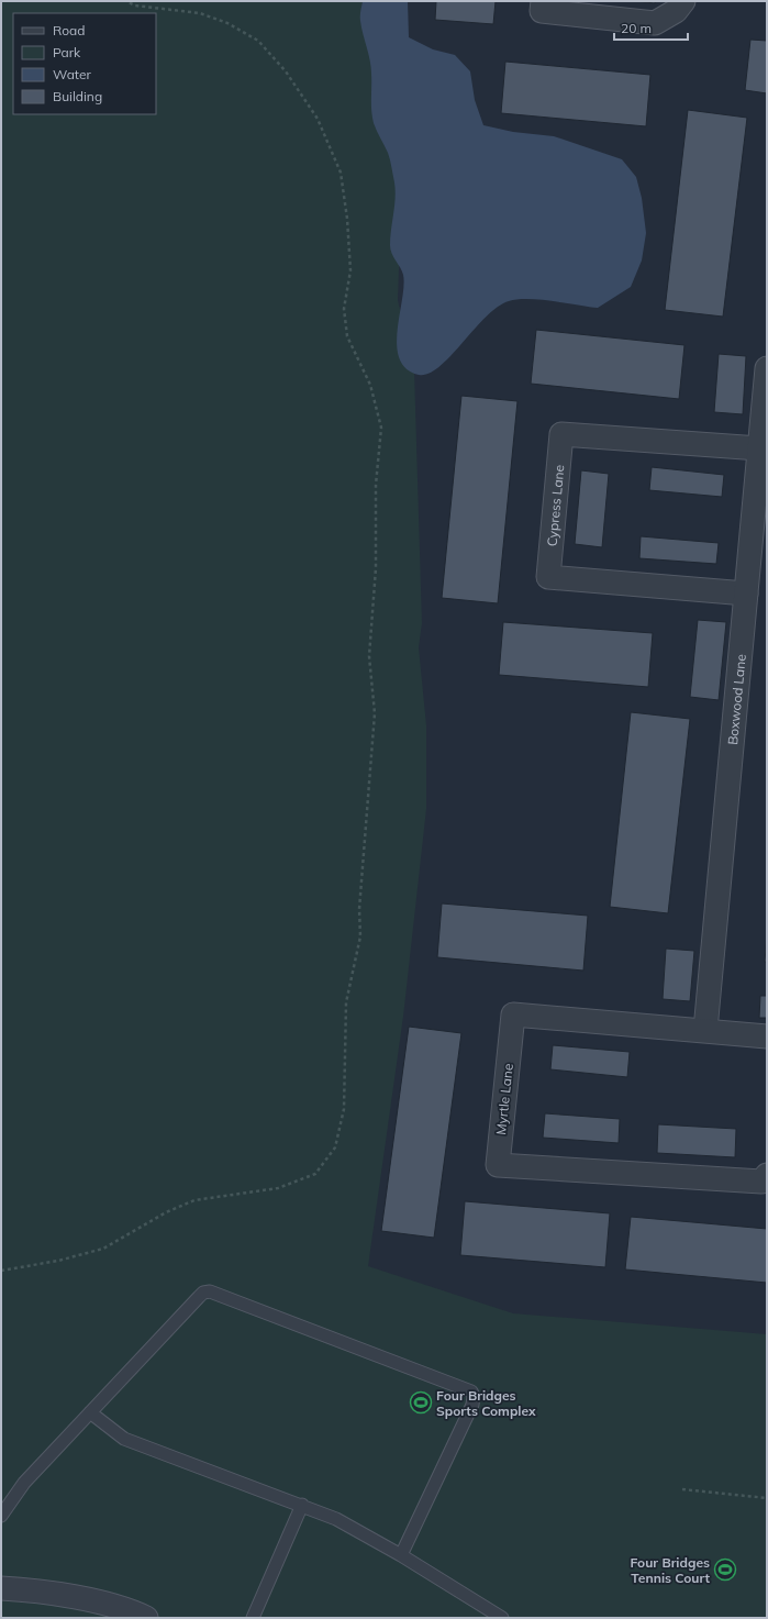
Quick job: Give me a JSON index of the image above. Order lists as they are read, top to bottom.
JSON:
{
  "streets": {
    "street": ["Cypress Lane", "Boxwood Lane", "Myrtle Lane"]
  },
  "crossings": [
    ["Cypress Lane", "Boxwood Lane"],
    ["Boxwood Lane", "Myrtle Lane"]
  ],
  "places": {
    "sports": ["Four Bridges Sports Complex", "Four Bridges Tennis Court"]
  },
  "legend": [
    "Road",
    "Park",
    "Water",
    "Building"
  ],
  "scale_bar": "20 m"
}
